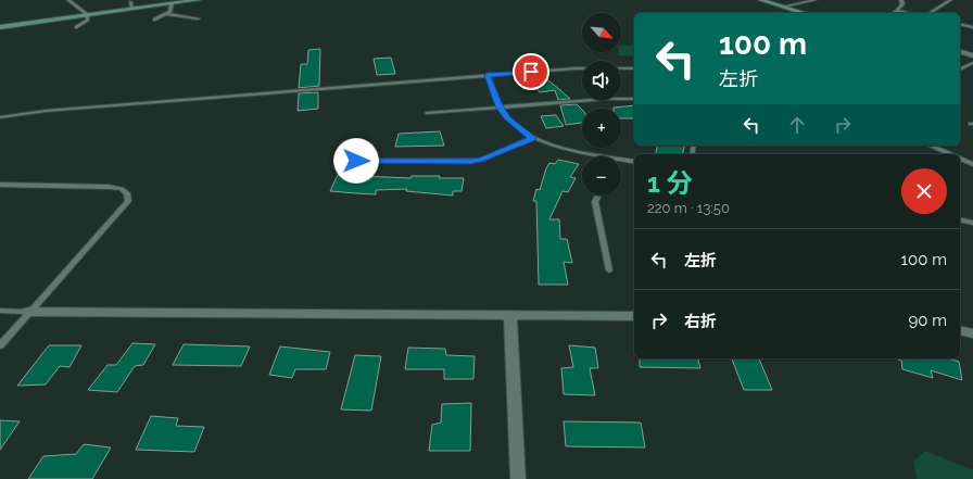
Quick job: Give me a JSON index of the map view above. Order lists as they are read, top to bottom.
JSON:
{
  "north": "bottom right",
  "page": {
    "map_buttons": ["+", "−"],
    "turn": ["100 m", "左折"],
    "heading": ["1 分", "220 m · 13:50"],
    "list": [
      {
        "name": "左折",
        "value": "100 m"
      },
      {
        "name": "右折",
        "value": "90 m"
      }
    ]
  }
}
